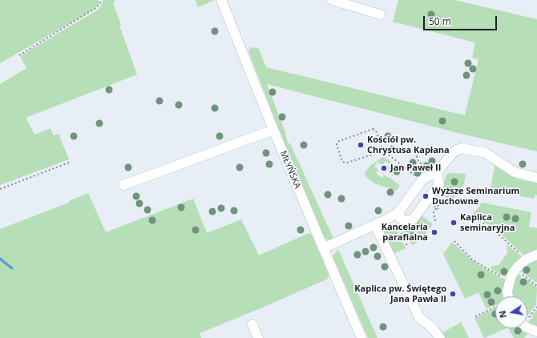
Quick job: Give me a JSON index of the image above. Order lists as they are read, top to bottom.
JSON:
{
  "streets": {
    "street": ["MŁYŃSKA"]
  },
  "places": [
    "Kościół pw. Chrystusa Kapłana",
    "Jan Paweł II",
    "Wyższe Seminarium Duchowne",
    "Kaplica seminaryjna",
    "Kancelaria parafialna",
    "Kaplica pw. Świętego Jana Pawła II"
  ],
  "scale_bar": "50 m",
  "north": "left"
}
